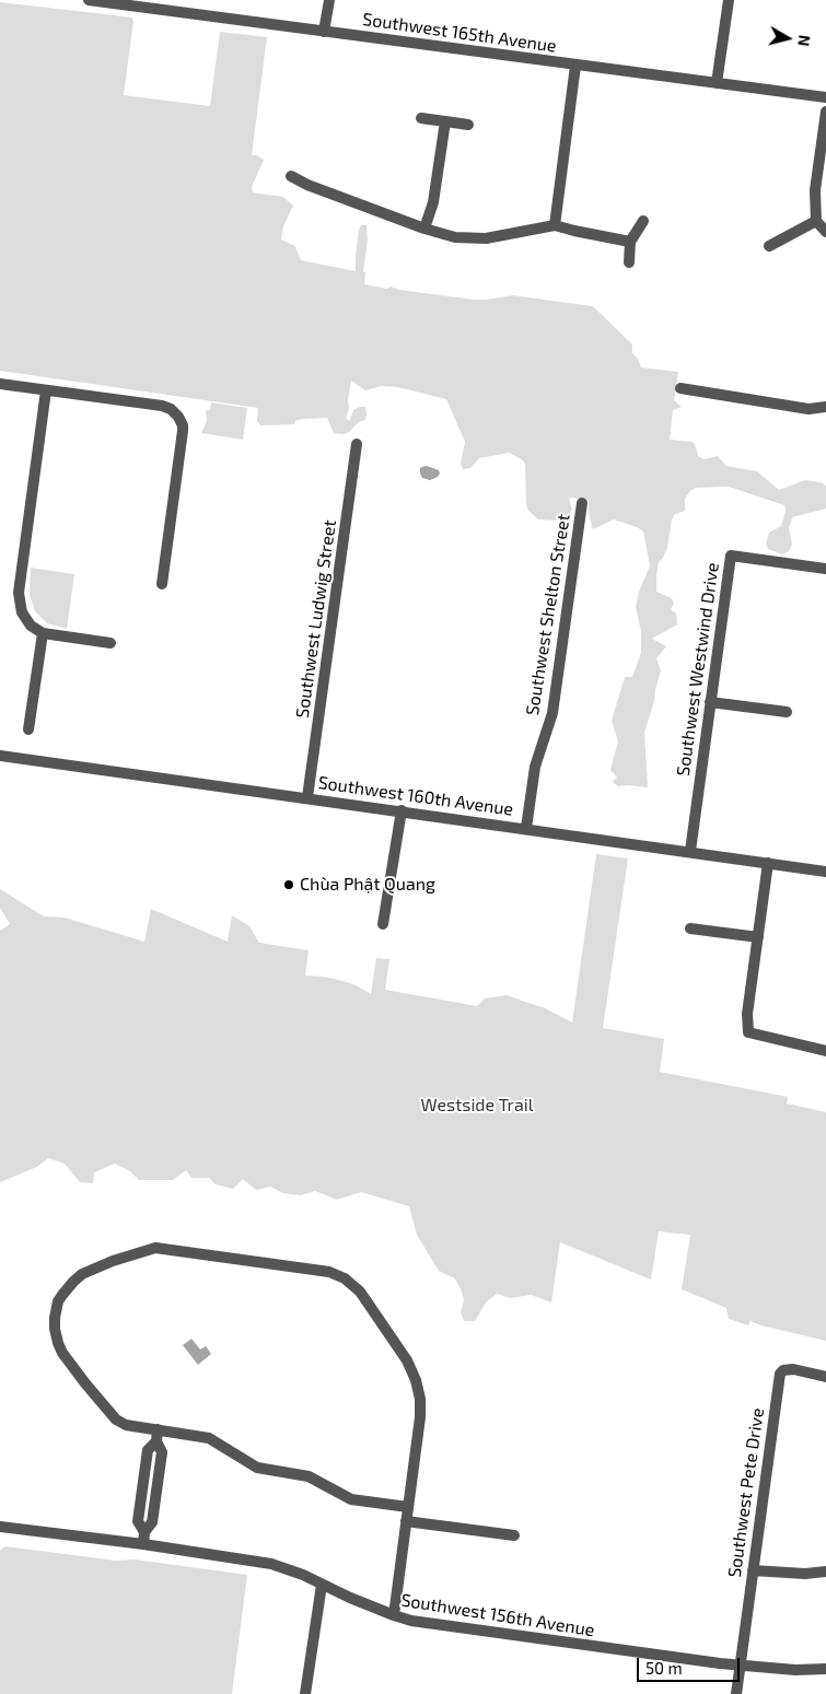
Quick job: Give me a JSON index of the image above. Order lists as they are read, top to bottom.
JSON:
{
  "streets": {
    "street": [
      "Southwest 165th Avenue",
      "Southwest Shelton Street",
      "Southwest Ludwig Street",
      "Southwest Westwind Drive",
      "Southwest 160th Avenue",
      "Southwest Pete Drive",
      "Southwest 156th Avenue"
    ]
  },
  "crossings": [
    ["Southwest Shelton Street", "Southwest 160th Avenue"],
    ["Southwest Ludwig Street", "Southwest 160th Avenue"],
    ["Southwest Westwind Drive", "Southwest 160th Avenue"],
    ["Southwest Pete Drive", "Southwest 156th Avenue"]
  ],
  "parks": ["Westside Trail"],
  "places": ["Chùa Phật Quang"],
  "scale_bar": "50 m",
  "north": "right"
}
